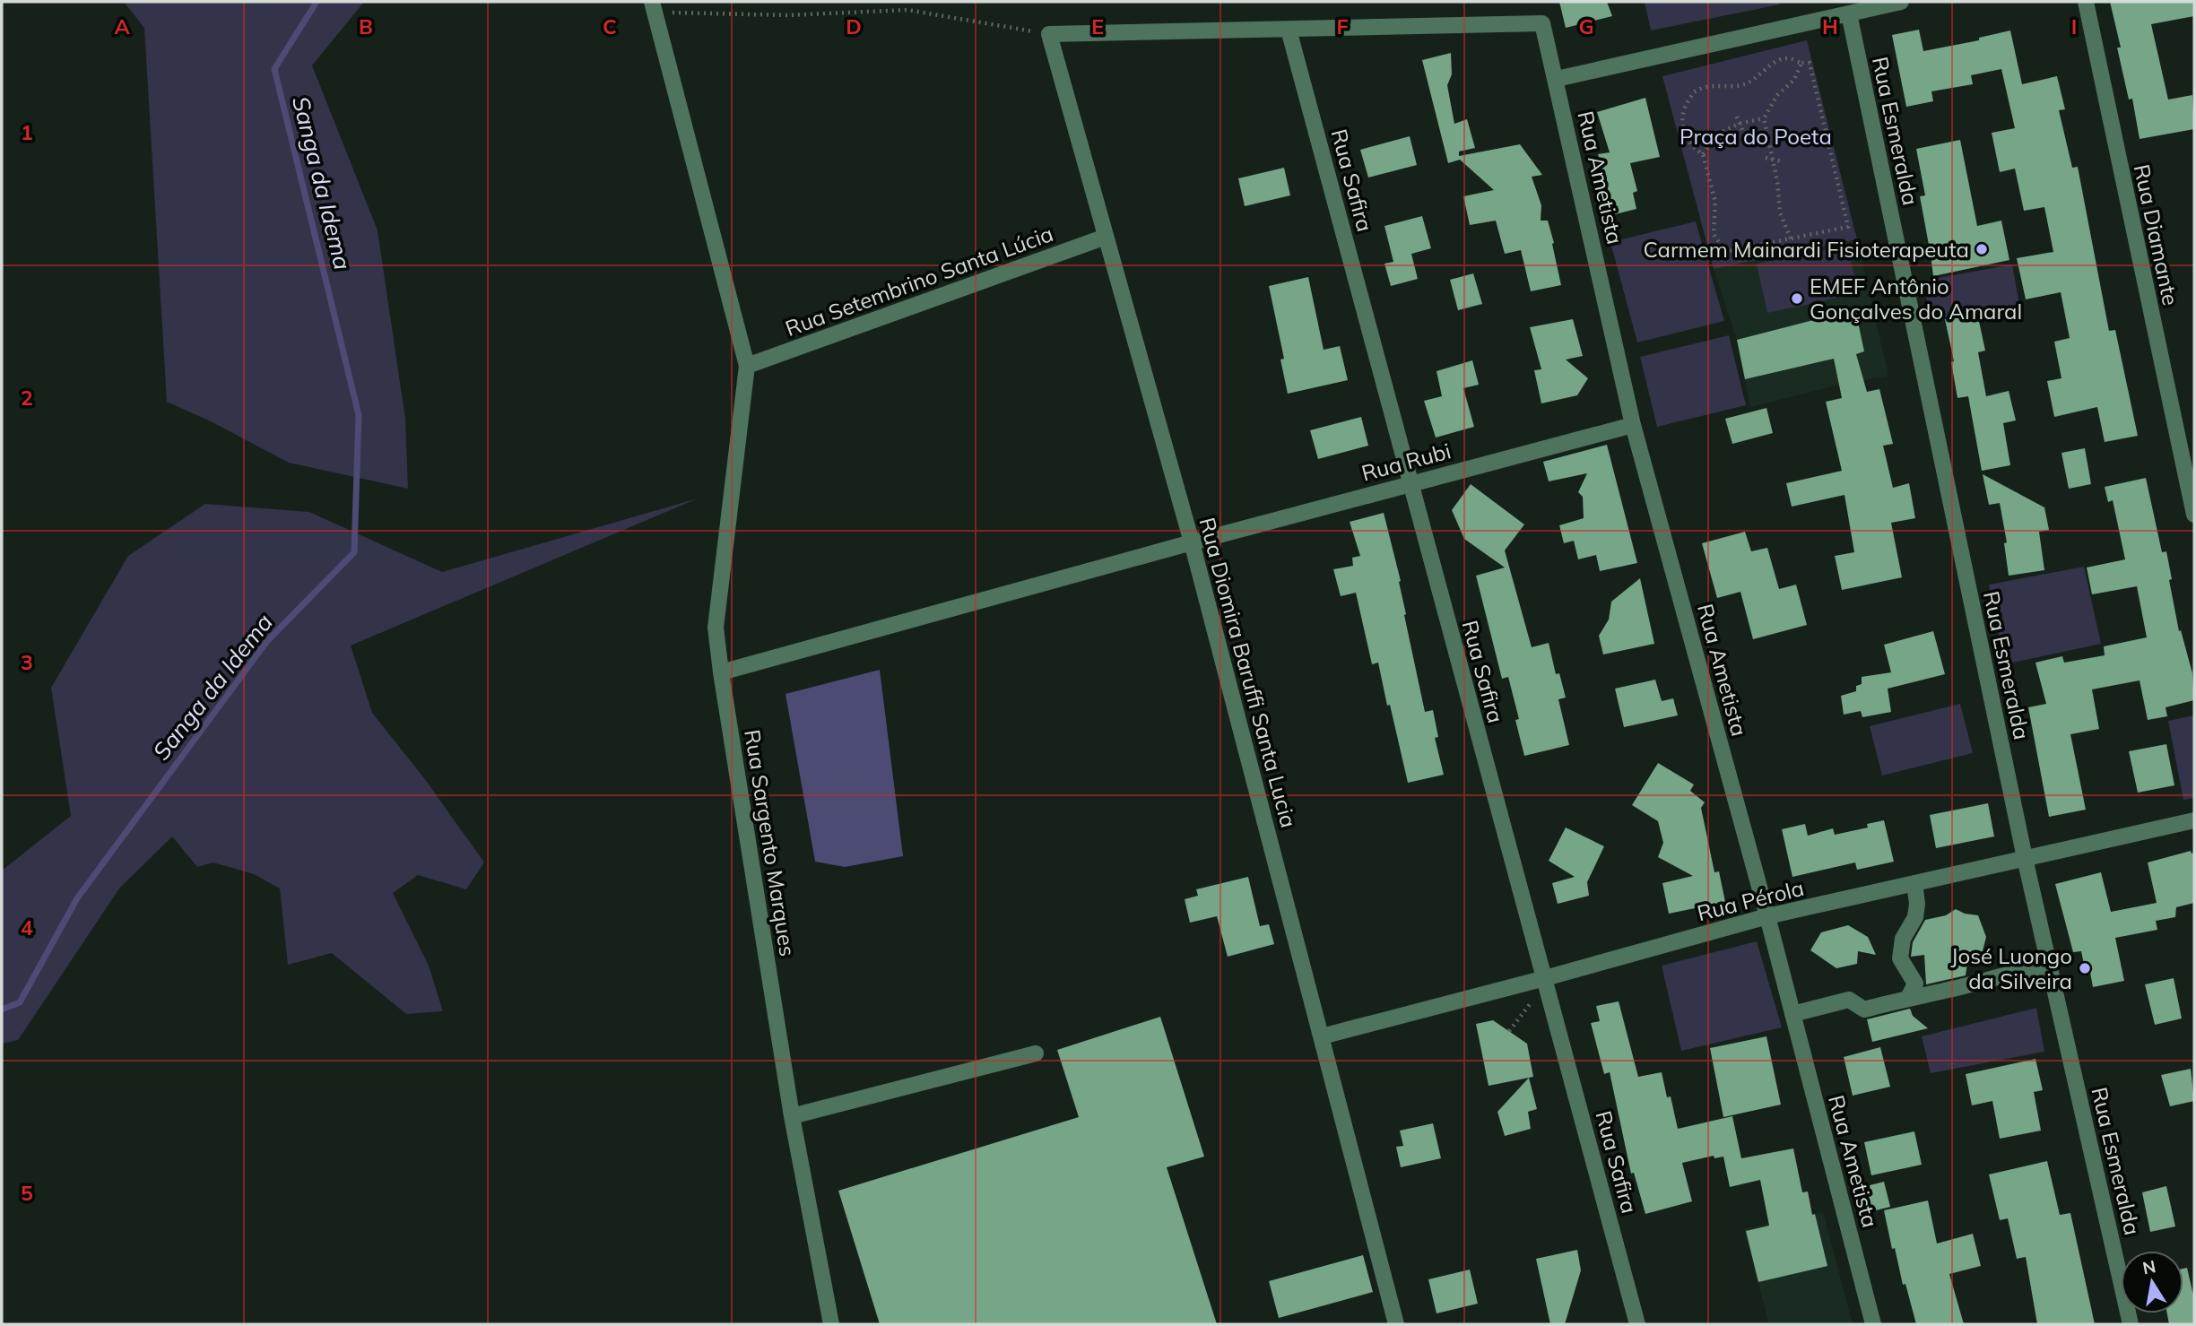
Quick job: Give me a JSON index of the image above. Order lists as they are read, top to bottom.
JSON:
{
  "streets": {
    "street": [
      "Rua Esmeralda",
      "Rua Ametista",
      "Rua Safira",
      "Rua Diamante",
      "Rua Setembrino Santa Lúcia",
      "Rua Rubi",
      "Rua Diomira Baruffi Santa Lucia",
      "Rua Sargento Marques",
      "Rua Pérola"
    ]
  },
  "crossings": [
    ["Rua Esmeralda", "Rua Pérola"],
    ["Rua Ametista", "Rua Safira"],
    ["Rua Ametista", "Rua Rubi"],
    ["Rua Ametista", "Rua Pérola"],
    ["Rua Safira", "Rua Rubi"],
    ["Rua Safira", "Rua Pérola"],
    ["Rua Setembrino Santa Lúcia", "Rua Diomira Baruffi Santa Lucia"],
    ["Rua Setembrino Santa Lúcia", "Rua Sargento Marques"],
    ["Rua Rubi", "Rua Diomira Baruffi Santa Lucia"],
    ["Rua Rubi", "Rua Sargento Marques"],
    ["Rua Diomira Baruffi Santa Lucia", "Rua Pérola"]
  ],
  "water": ["Sanga da Idema"],
  "parks": ["Praça do Poeta"],
  "places": ["Carmem Mainardi Fisioterapeuta", "EMEF Antônio Gonçalves do Amaral", "José Luongo da Silveira"],
  "north": "top",
  "grid": {
    "columns": [
      "A",
      "B",
      "C",
      "D",
      "E",
      "F",
      "G",
      "H",
      "I"
    ],
    "rows": [
      "1",
      "2",
      "3",
      "4",
      "5"
    ]
  }
}
